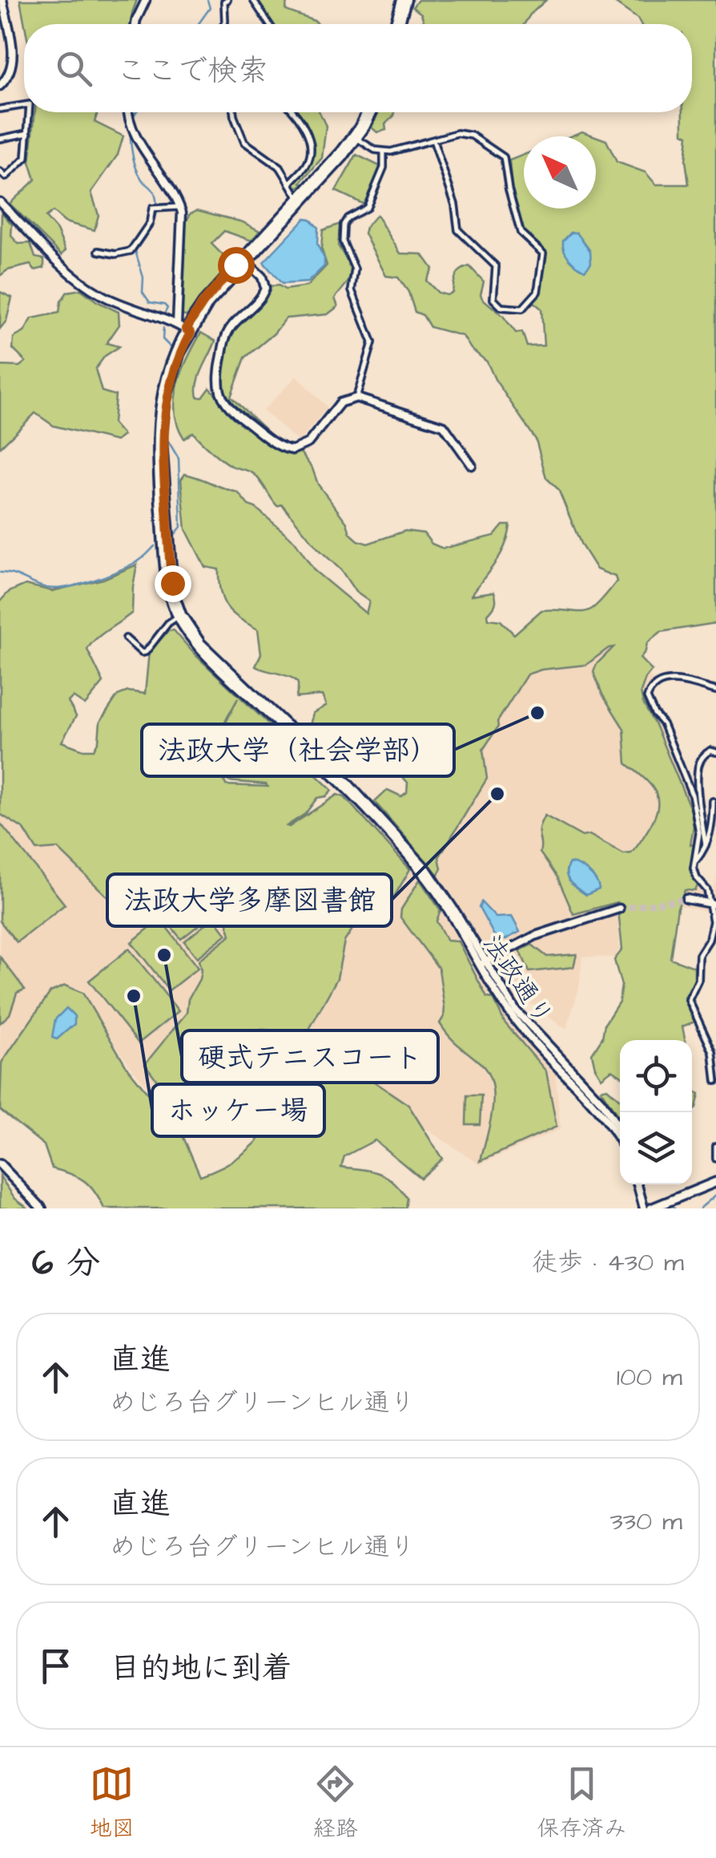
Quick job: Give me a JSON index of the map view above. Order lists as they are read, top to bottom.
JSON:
{
  "streets": {
    "street": ["法政通り"]
  },
  "places": [
    "法政大学（社会学部）",
    "法政大学多摩図書館",
    "硬式テニスコート",
    "ホッケー場"
  ],
  "north": "top left",
  "page": {
    "search": "ここで検索",
    "heading": ["6 分", "徒歩 · 430 m"],
    "list": [
      ["直進", "めじろ台グリーンヒル通り", "100 m"],
      ["直進", "めじろ台グリーンヒル通り", "330 m"],
      "目的地に到着"
    ],
    "nav": ["地図", "経路", "保存済み"]
  }
}
